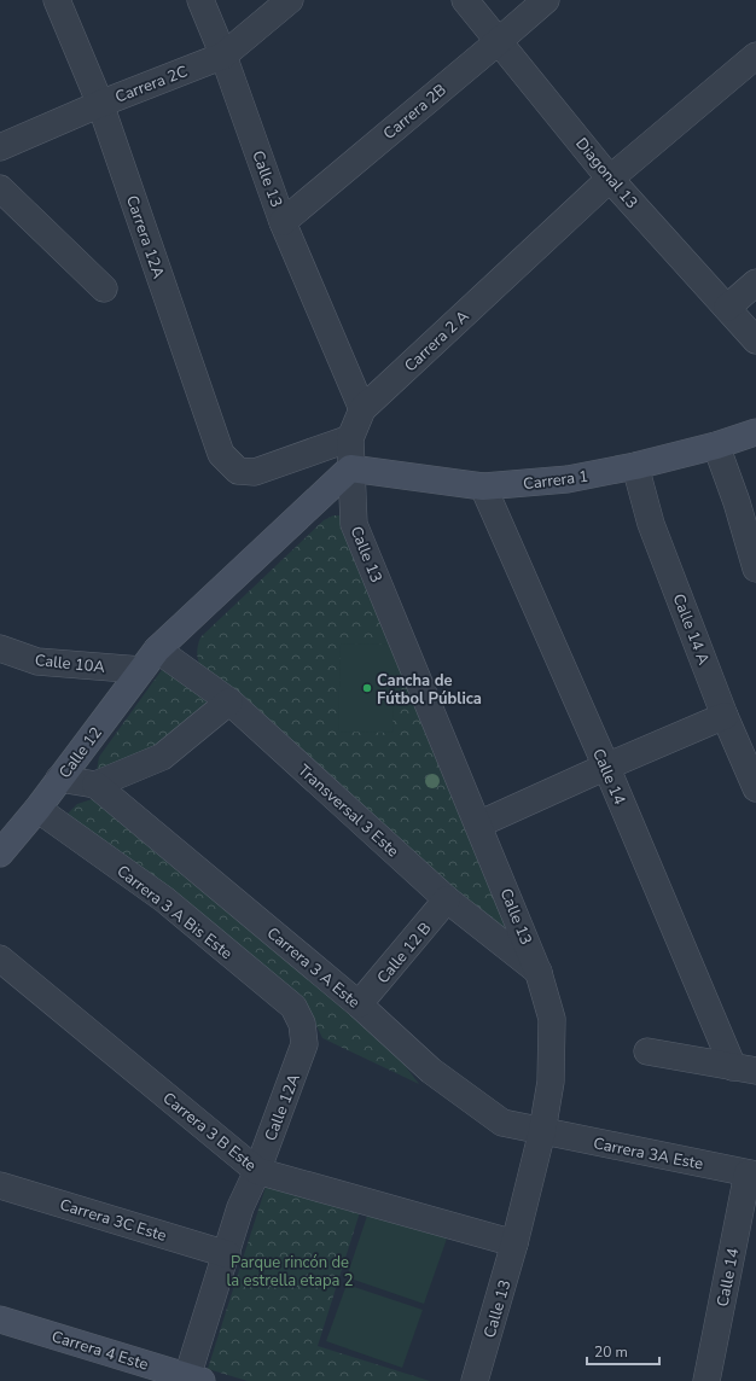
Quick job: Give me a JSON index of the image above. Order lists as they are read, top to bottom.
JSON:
{
  "streets": {
    "street": [
      "Carrera 2C",
      "Carrera 2B",
      "Diagonal 13",
      "Calle 13",
      "Carrera 12A",
      "Carrera 2 A",
      "Carrera 1",
      "Calle 14 A",
      "Calle 10A",
      "Calle 12",
      "Calle 14",
      "Transversal 3 Este",
      "Carrera 3 A Bis Este",
      "Calle 12 B",
      "Carrera 3 A Este",
      "Calle 12A",
      "Carrera 3 B Este",
      "Carrera 3A Este",
      "Carrera 3C Este",
      "Carrera 4 Este"
    ]
  },
  "crossings": [
    ["Carrera 2C", "Calle 13"],
    ["Carrera 2C", "Carrera 12A"],
    ["Carrera 2B", "Diagonal 13"],
    ["Carrera 2B", "Calle 13"],
    ["Diagonal 13", "Carrera 2 A"],
    ["Calle 13", "Carrera 2 A"],
    ["Calle 13", "Carrera 1"],
    ["Calle 13", "Transversal 3 Este"],
    ["Calle 13", "Carrera 3 A Este"],
    ["Calle 13", "Carrera 3 B Este"],
    ["Calle 13", "Carrera 3A Este"],
    ["Carrera 12A", "Carrera 2 A"],
    ["Carrera 2 A", "Carrera 1"],
    ["Carrera 1", "Calle 14 A"],
    ["Carrera 1", "Calle 14"],
    ["Calle 10A", "Calle 12"],
    ["Calle 10A", "Transversal 3 Este"],
    ["Calle 12", "Transversal 3 Este"],
    ["Calle 12", "Carrera 3 A Bis Este"],
    ["Calle 14", "Carrera 3A Este"],
    ["Transversal 3 Este", "Calle 12 B"],
    ["Carrera 3 A Bis Este", "Calle 12A"],
    ["Calle 12 B", "Carrera 3 A Este"],
    ["Carrera 3 A Este", "Carrera 3A Este"],
    ["Calle 12A", "Carrera 3 B Este"],
    ["Calle 12A", "Carrera 3C Este"],
    ["Calle 12A", "Carrera 4 Este"]
  ],
  "parks": ["Parque rincón de la estrella etapa 2"],
  "places": ["Cancha de Fútbol Pública"],
  "scale_bar": "20 m"
}
